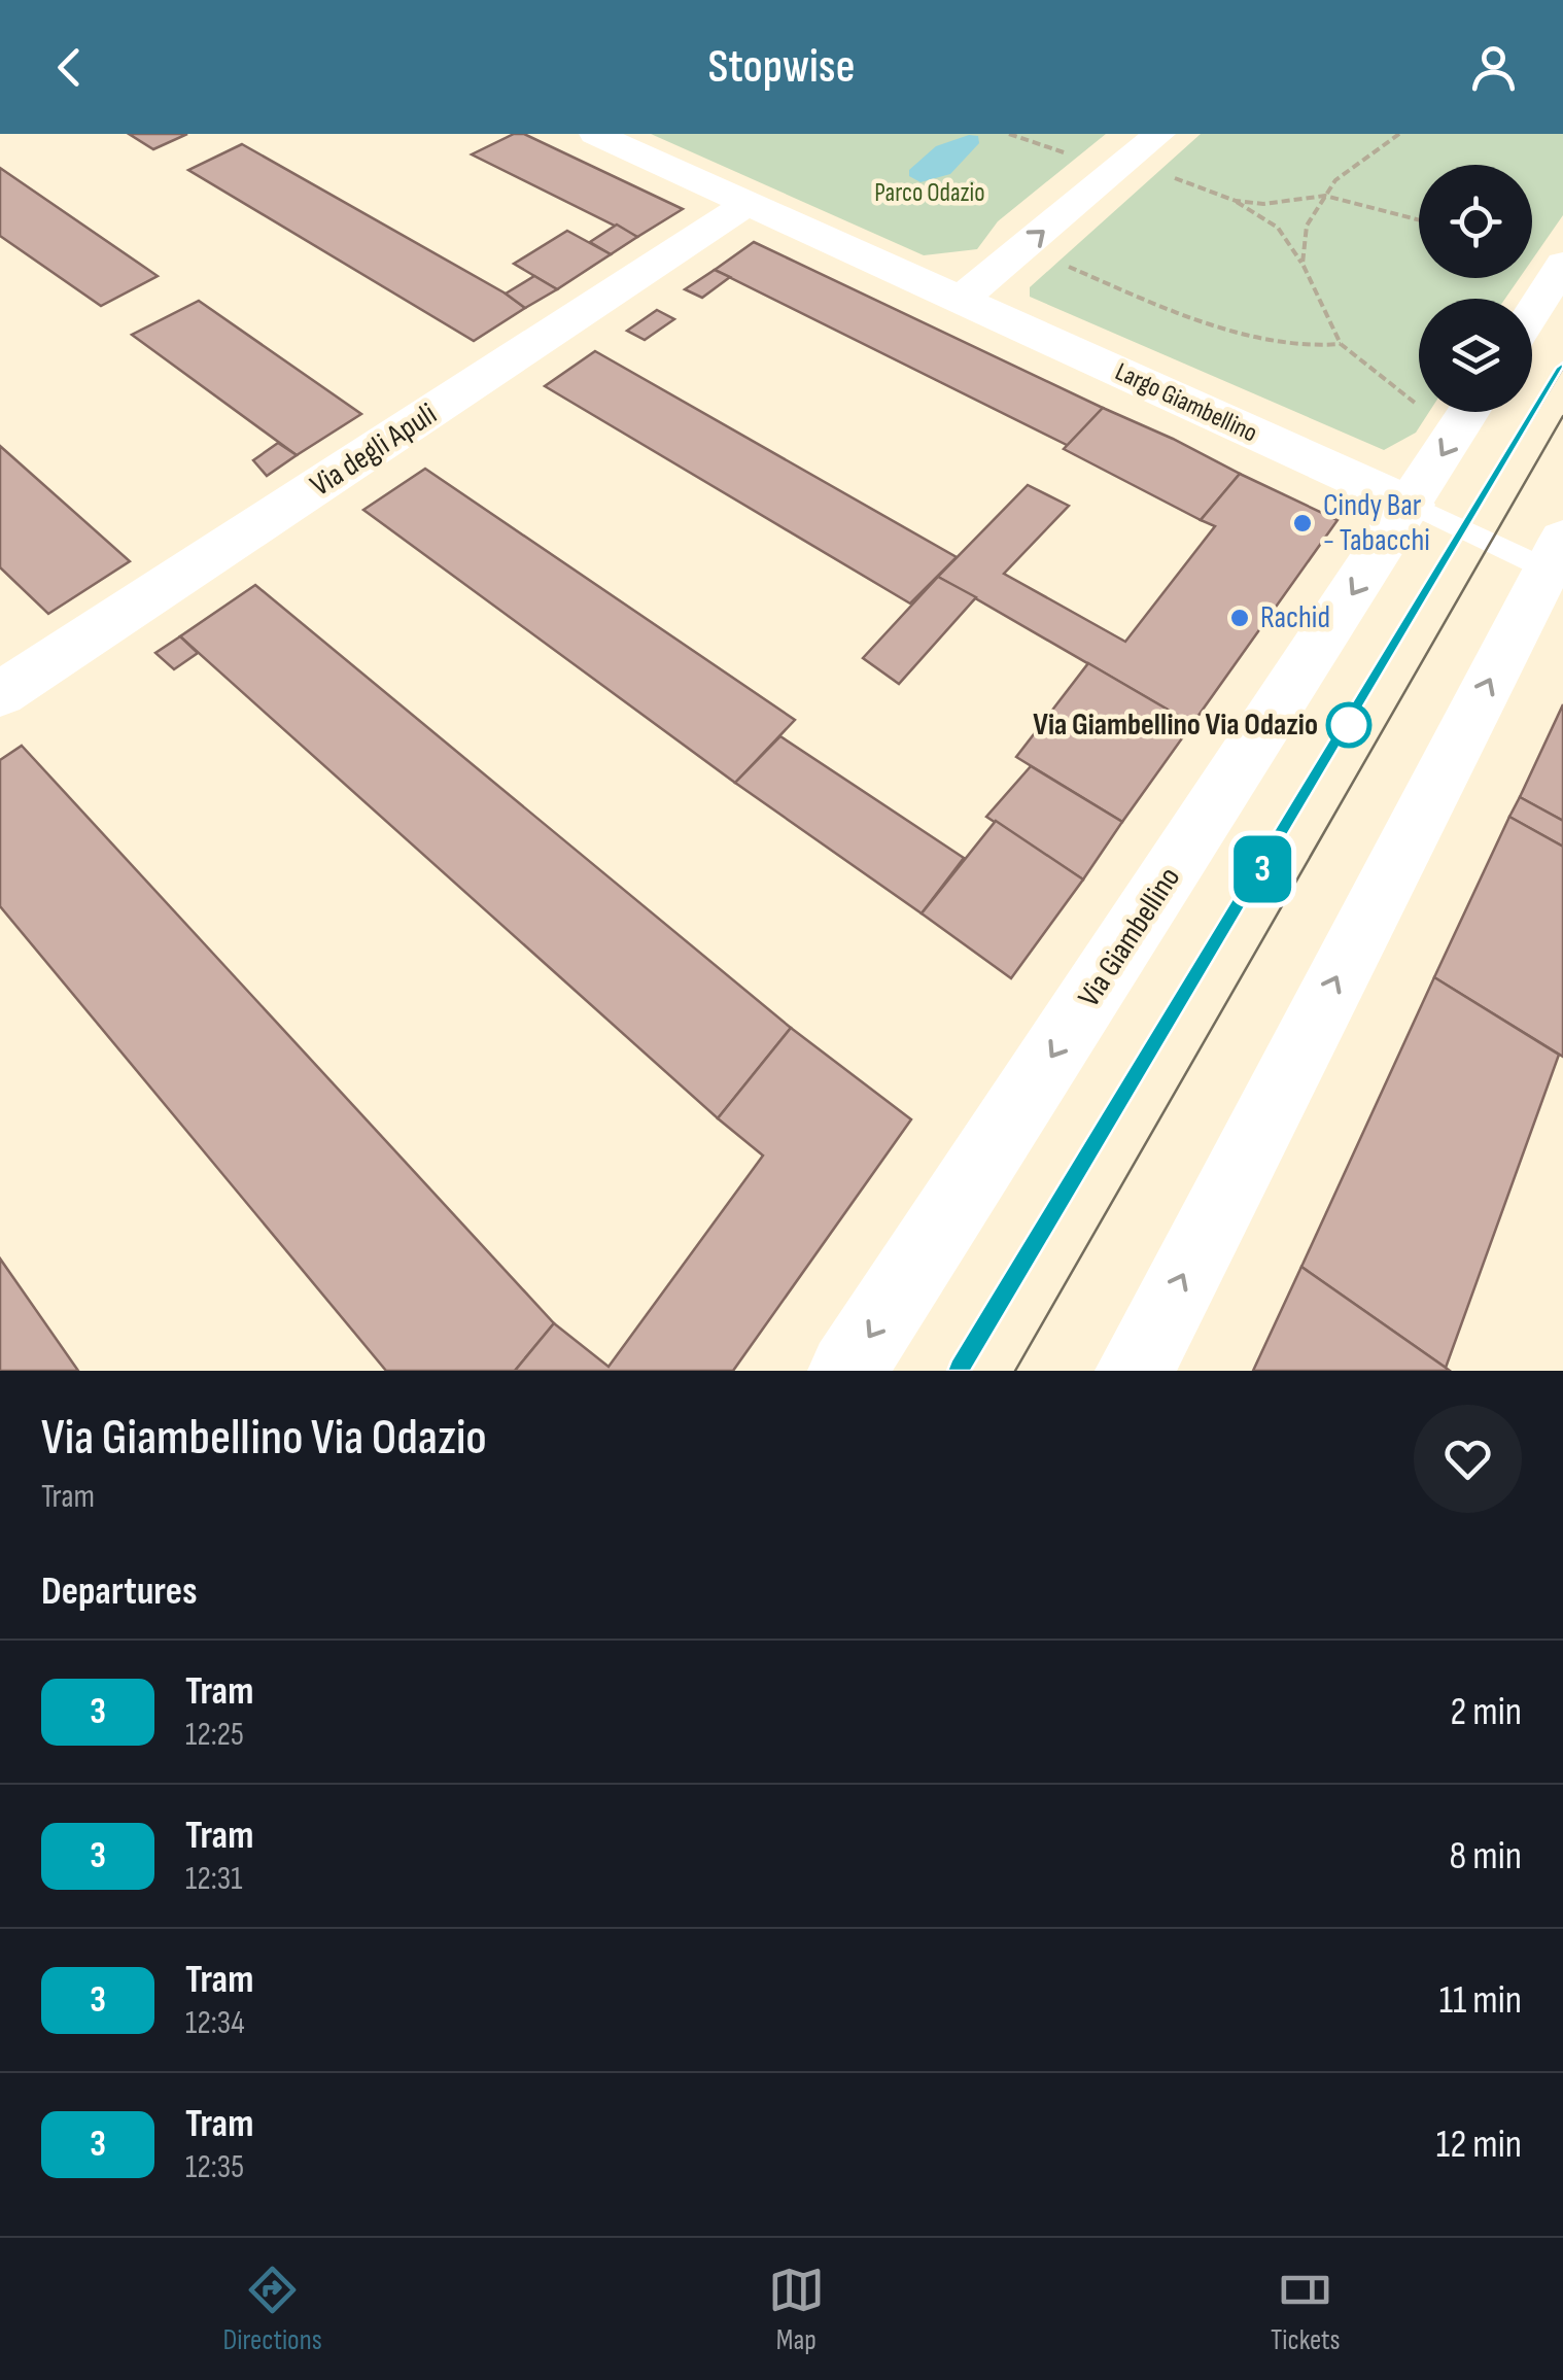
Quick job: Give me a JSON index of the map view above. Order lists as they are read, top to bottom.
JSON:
{
  "streets": {
    "street": ["Largo Giambellino", "Via degli Apuli", "Via Giambellino"]
  },
  "crossings": [
    ["Largo Giambellino", "Via degli Apuli"],
    ["Largo Giambellino", "Via Giambellino"]
  ],
  "parks": ["Parco Odazio"],
  "places": ["Cindy Bar - Tabacchi", "Rachid", "Via Giambellino Via Odazio"],
  "lines": ["tram line 3"],
  "page": {
    "header": "Stopwise",
    "on_map": "3",
    "heading": [
      ["Via Giambellino Via Odazio", "Tram"],
      "Departures"
    ],
    "list": [
      {
        "mark": "3",
        "name": "Tram",
        "note": "12:25",
        "value": "2 min"
      },
      {
        "mark": "3",
        "name": "Tram",
        "note": "12:31",
        "value": "8 min"
      },
      {
        "mark": "3",
        "name": "Tram",
        "note": "12:34",
        "value": "11 min"
      },
      {
        "mark": "3",
        "name": "Tram",
        "note": "12:35",
        "value": "12 min"
      }
    ],
    "tabs": ["Directions", "Map", "Tickets"]
  }
}
